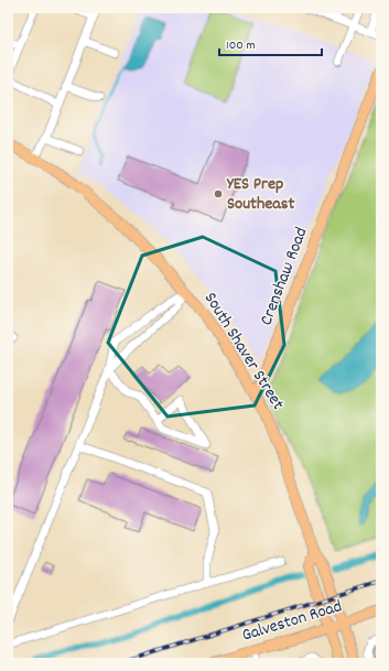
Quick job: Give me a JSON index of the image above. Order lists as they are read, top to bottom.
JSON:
{
  "streets": {
    "main road": ["Crenshaw Road", "South Shaver Street", "Galveston Road"]
  },
  "crossings": [
    ["Crenshaw Road", "South Shaver Street"],
    ["South Shaver Street", "Galveston Road"]
  ],
  "places": ["YES Prep Southeast"],
  "scale_bar": "100 m"
}
